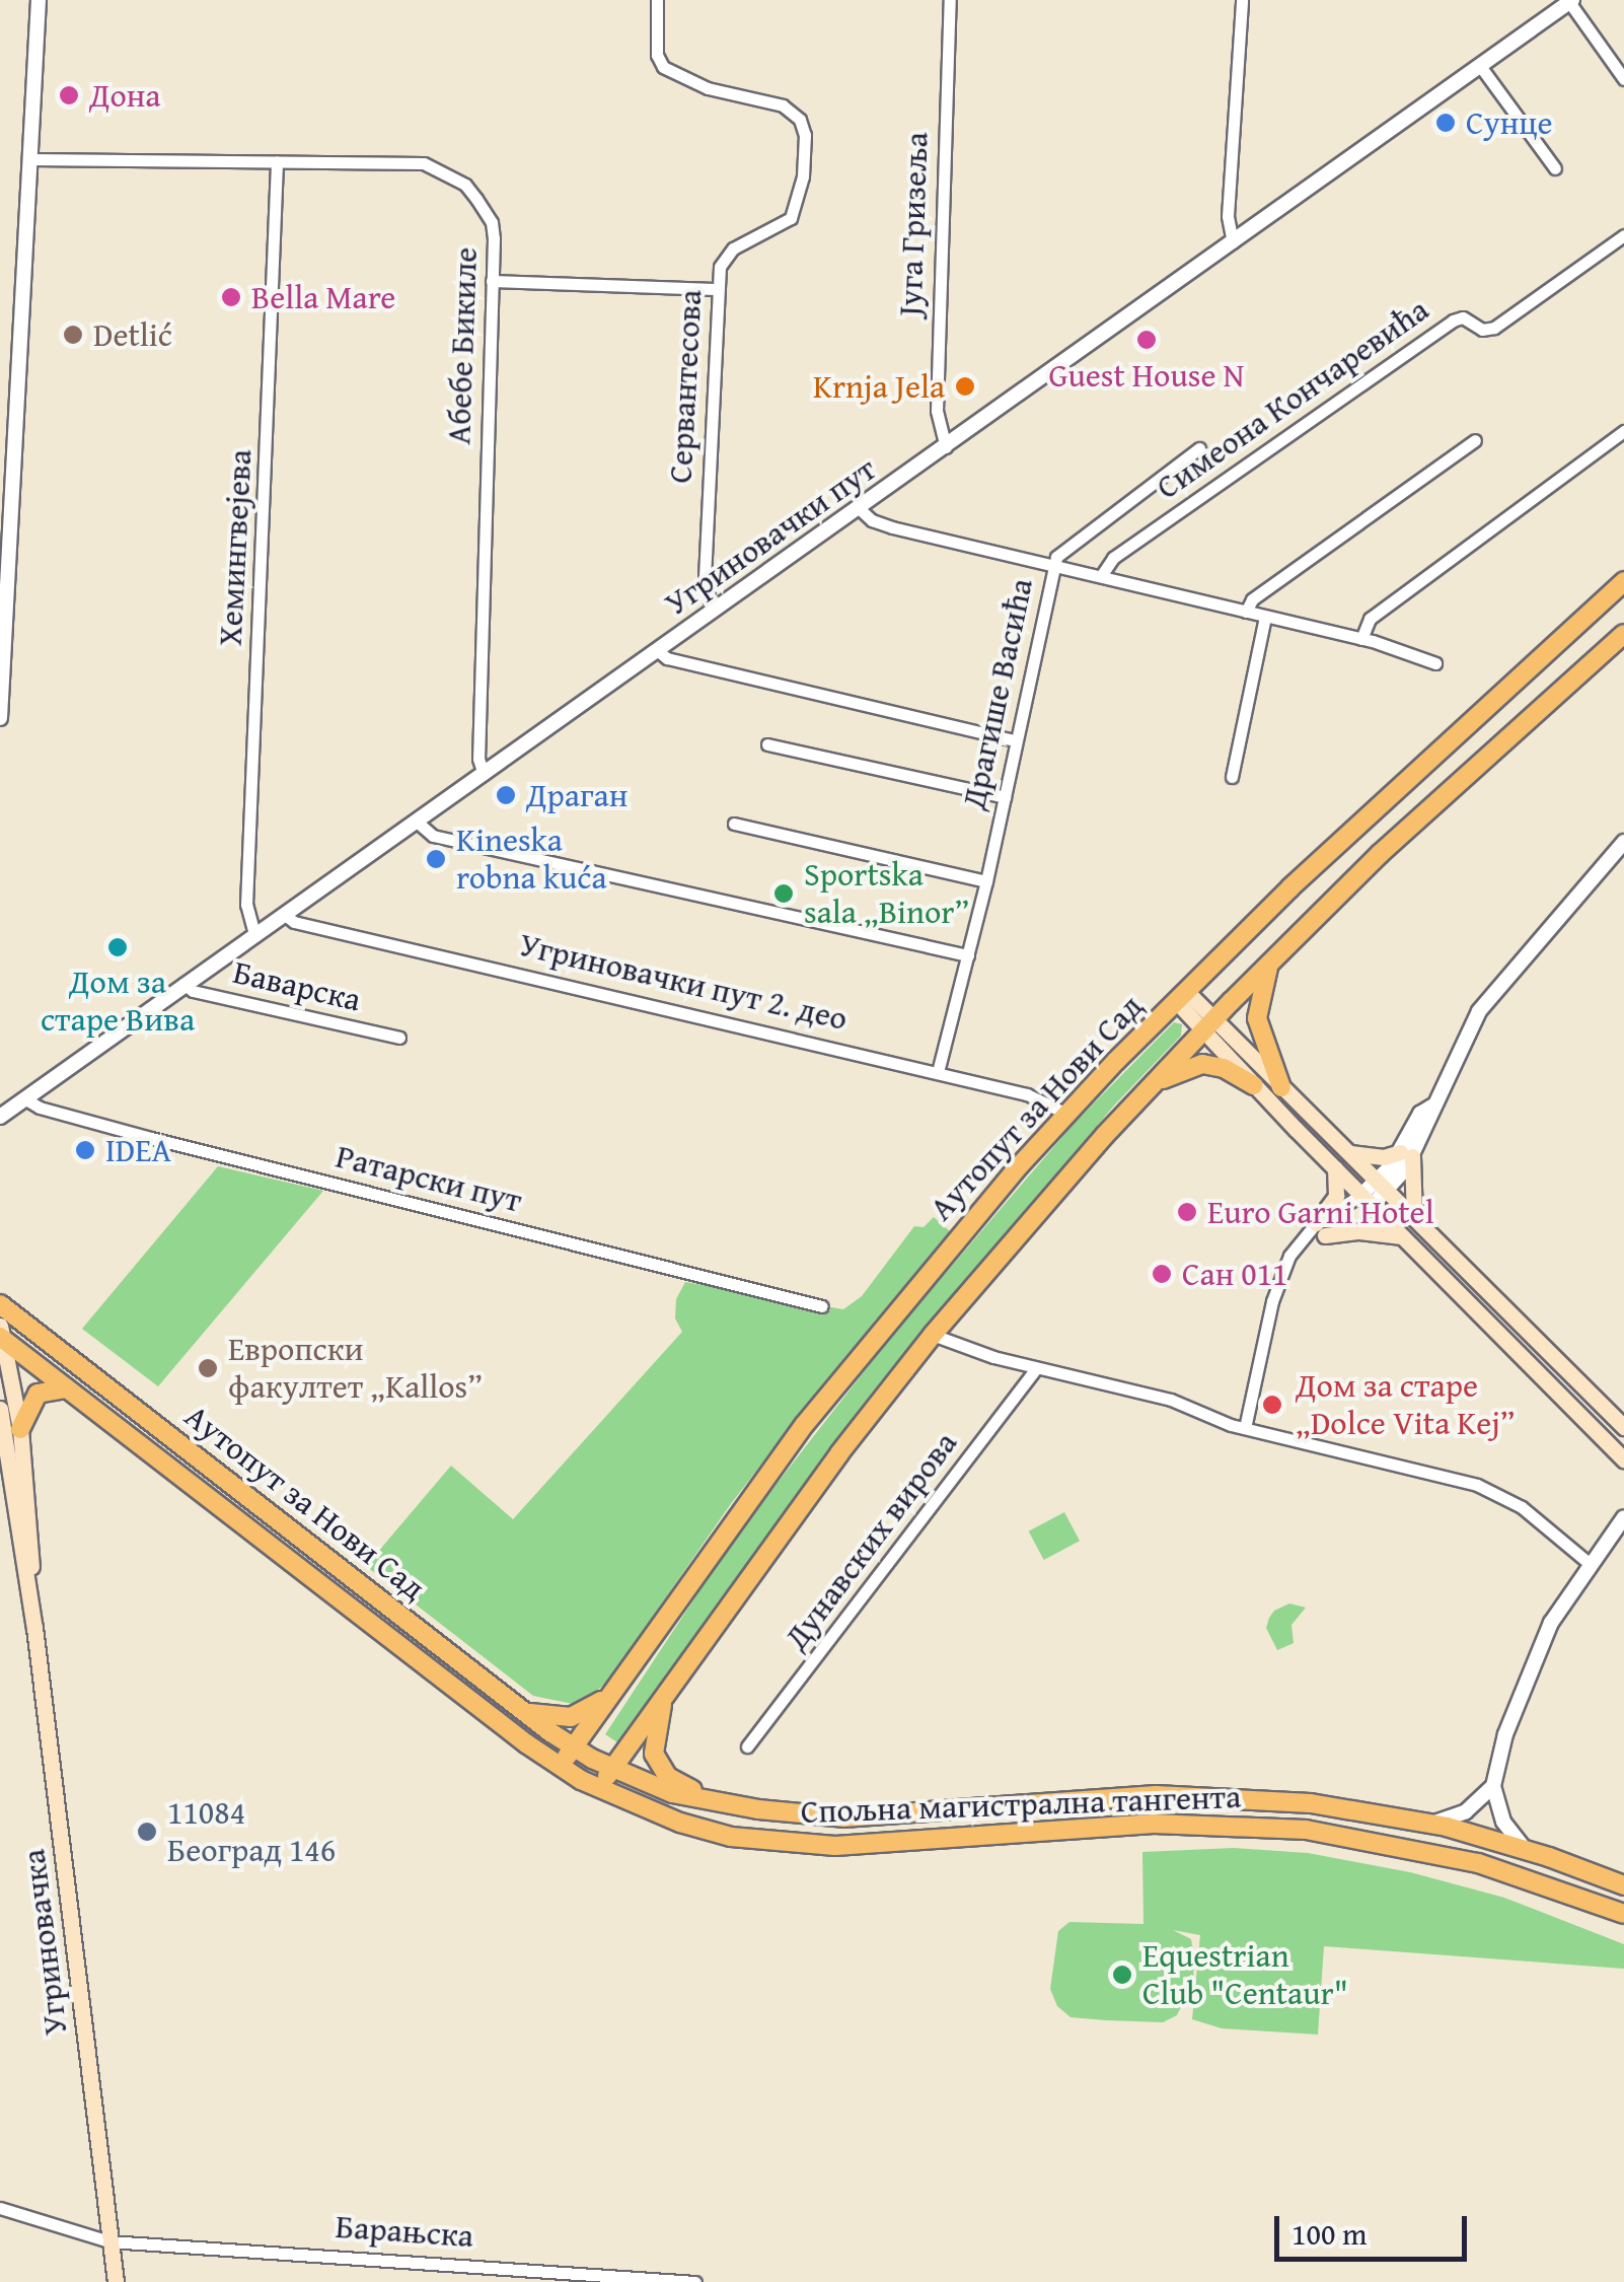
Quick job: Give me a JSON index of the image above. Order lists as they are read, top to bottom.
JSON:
{
  "streets": {
    "main road": ["Аутопут за Нови Сад", "Спољна магистрална тангента", "Угриновачка"],
    "street": [
      "Југа Гризеља",
      "Абебе Бикиле",
      "Сервантесова",
      "Симеона Кончаревића",
      "Угриновачки пут",
      "Хемингвејева",
      "Драгише Васића",
      "Угриновачки пут 2. део",
      "Баварска",
      "Ратарски пут",
      "Дунавских вирова",
      "Барањска"
    ]
  },
  "crossings": [
    ["Југа Гризеља", "Угриновачки пут"],
    ["Абебе Бикиле", "Угриновачки пут"],
    ["Абебе Бикиле", "Хемингвејева"],
    ["Сервантесова", "Угриновачки пут"],
    ["Угриновачки пут", "Хемингвејева"],
    ["Угриновачки пут", "Угриновачки пут 2. део"],
    ["Угриновачки пут", "Баварска"],
    ["Угриновачки пут", "Ратарски пут"],
    ["Драгише Васића", "Угриновачки пут 2. део"],
    ["Угриновачки пут 2. део", "Аутопут за Нови Сад"],
    ["Аутопут за Нови Сад", "Спољна магистрална тангента"],
    ["Аутопут за Нови Сад", "Угриновачка"],
    ["Угриновачка", "Барањска"]
  ],
  "places": [
    "Дона",
    "Сунце",
    "Bella Mare",
    "Detlić",
    "Guest House N",
    "Krnja Jela",
    "Драган",
    "Kineska robna kuća",
    "Sportska sala „Binor”",
    "Дом за старе Вива",
    "IDEA",
    "Euro Garni Hotel",
    "Сан 011",
    "Европски факултет „Kallos”",
    "Дом за старе „Dolce Vita Kej”",
    "11084 Београд 146",
    "Equestrian Club \"Centaur\""
  ],
  "scale_bar": "100 m"
}
